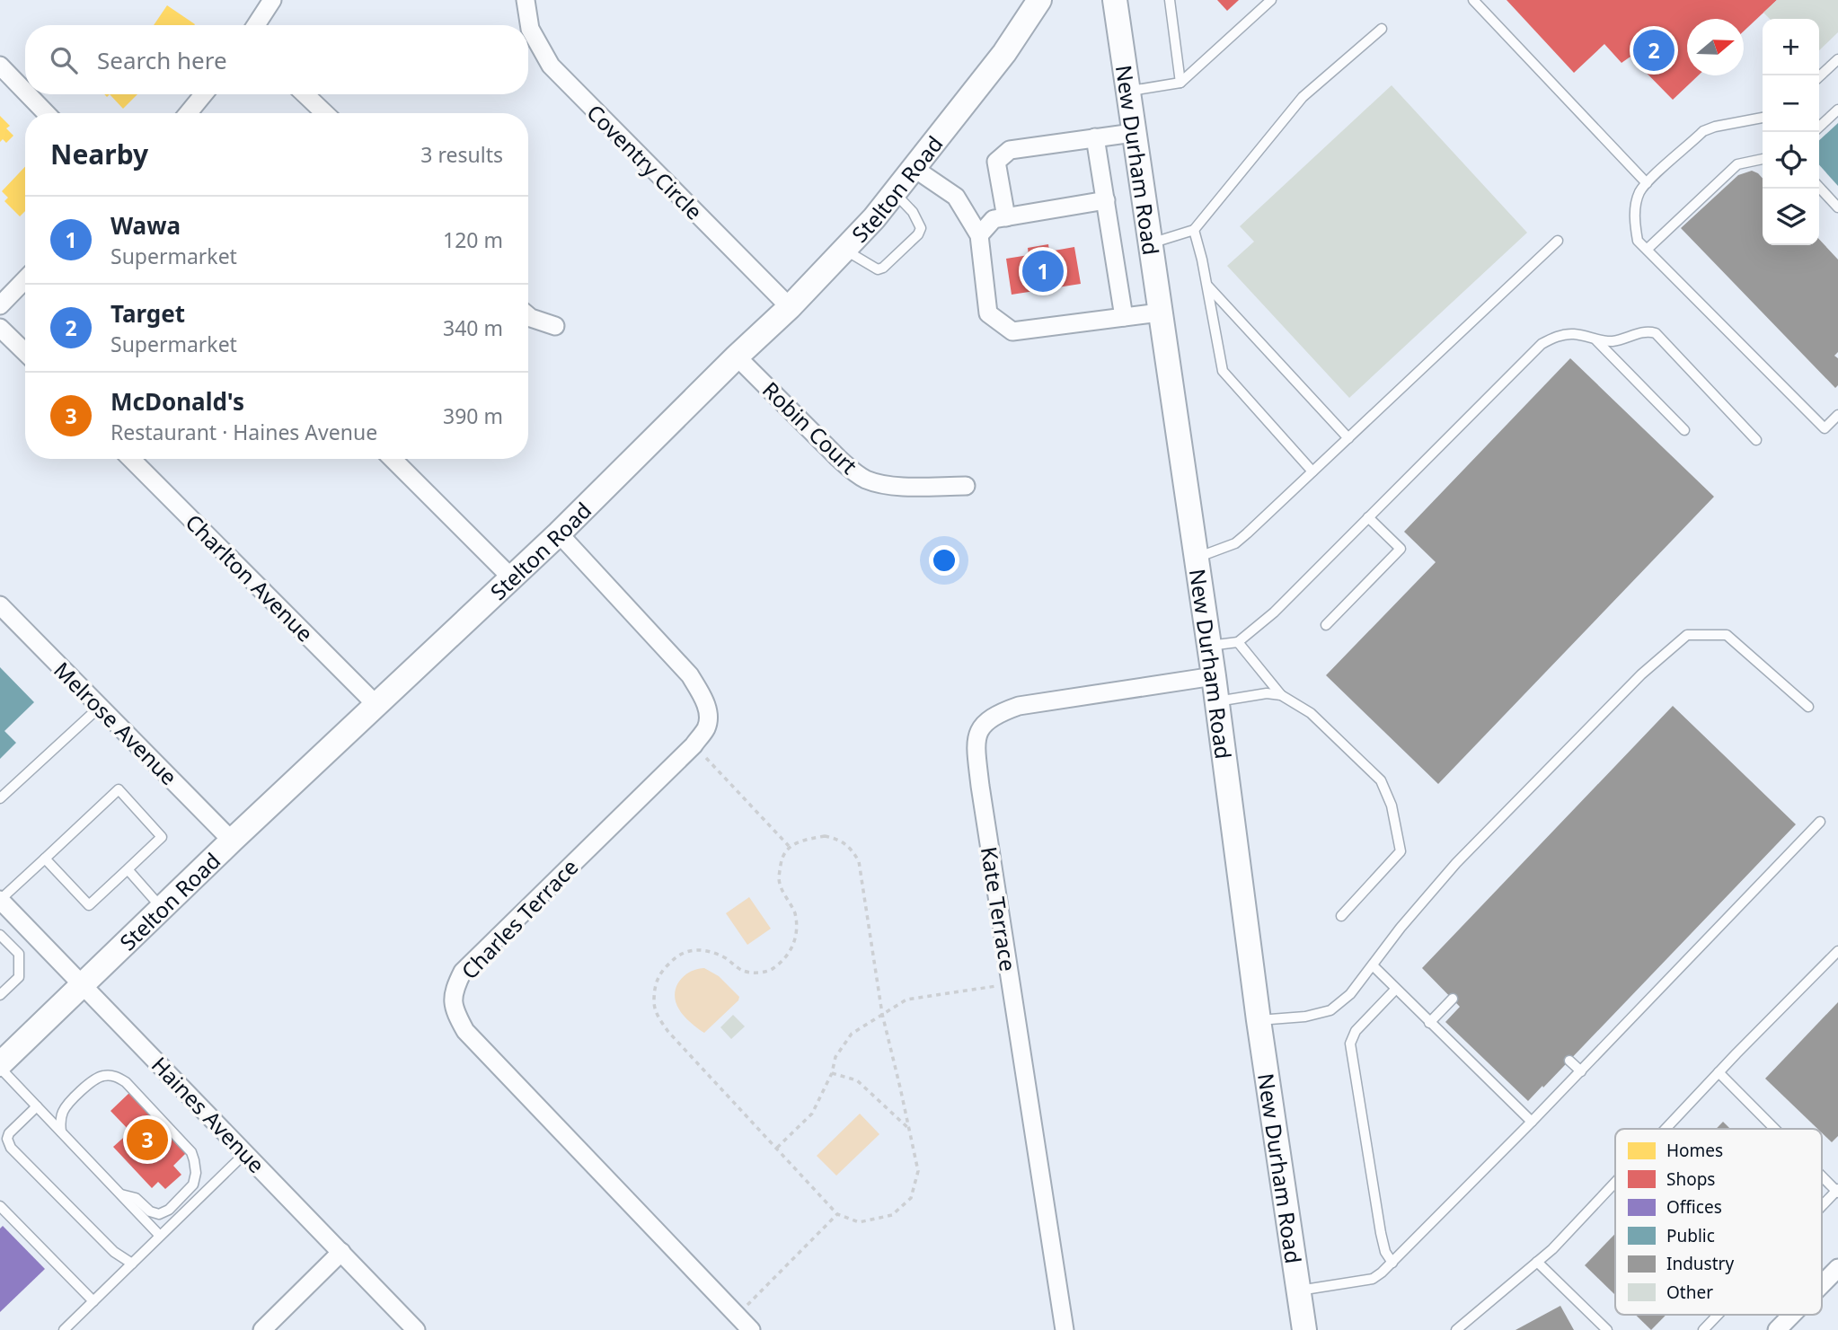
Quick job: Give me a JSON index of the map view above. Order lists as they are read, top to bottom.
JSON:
{
  "streets": {
    "main road": ["New Durham Road", "Stelton Road"],
    "street": [
      "Coventry Circle",
      "Robin Court",
      "Charlton Avenue",
      "Melrose Avenue",
      "Kate Terrace",
      "Charles Terrace",
      "Haines Avenue"
    ]
  },
  "crossings": [
    ["New Durham Road", "Kate Terrace"],
    ["Coventry Circle", "Stelton Road"],
    ["Stelton Road", "Robin Court"],
    ["Stelton Road", "Charlton Avenue"],
    ["Stelton Road", "Melrose Avenue"],
    ["Stelton Road", "Charles Terrace"],
    ["Stelton Road", "Haines Avenue"]
  ],
  "legend": [
    "Homes",
    "Shops",
    "Offices",
    "Public",
    "Industry",
    "Other"
  ],
  "north": "right",
  "page": {
    "map_buttons": ["+", "−"],
    "search": "Search here",
    "pins": ["2", "1", "3"],
    "heading": ["Nearby", "3 results"],
    "list": [
      {
        "mark": "1",
        "name": "Wawa",
        "note": "Supermarket",
        "value": "120 m"
      },
      {
        "mark": "2",
        "name": "Target",
        "note": "Supermarket",
        "value": "340 m"
      },
      {
        "mark": "3",
        "name": "McDonald's",
        "note": "Restaurant · Haines Avenue",
        "value": "390 m"
      }
    ]
  }
}
